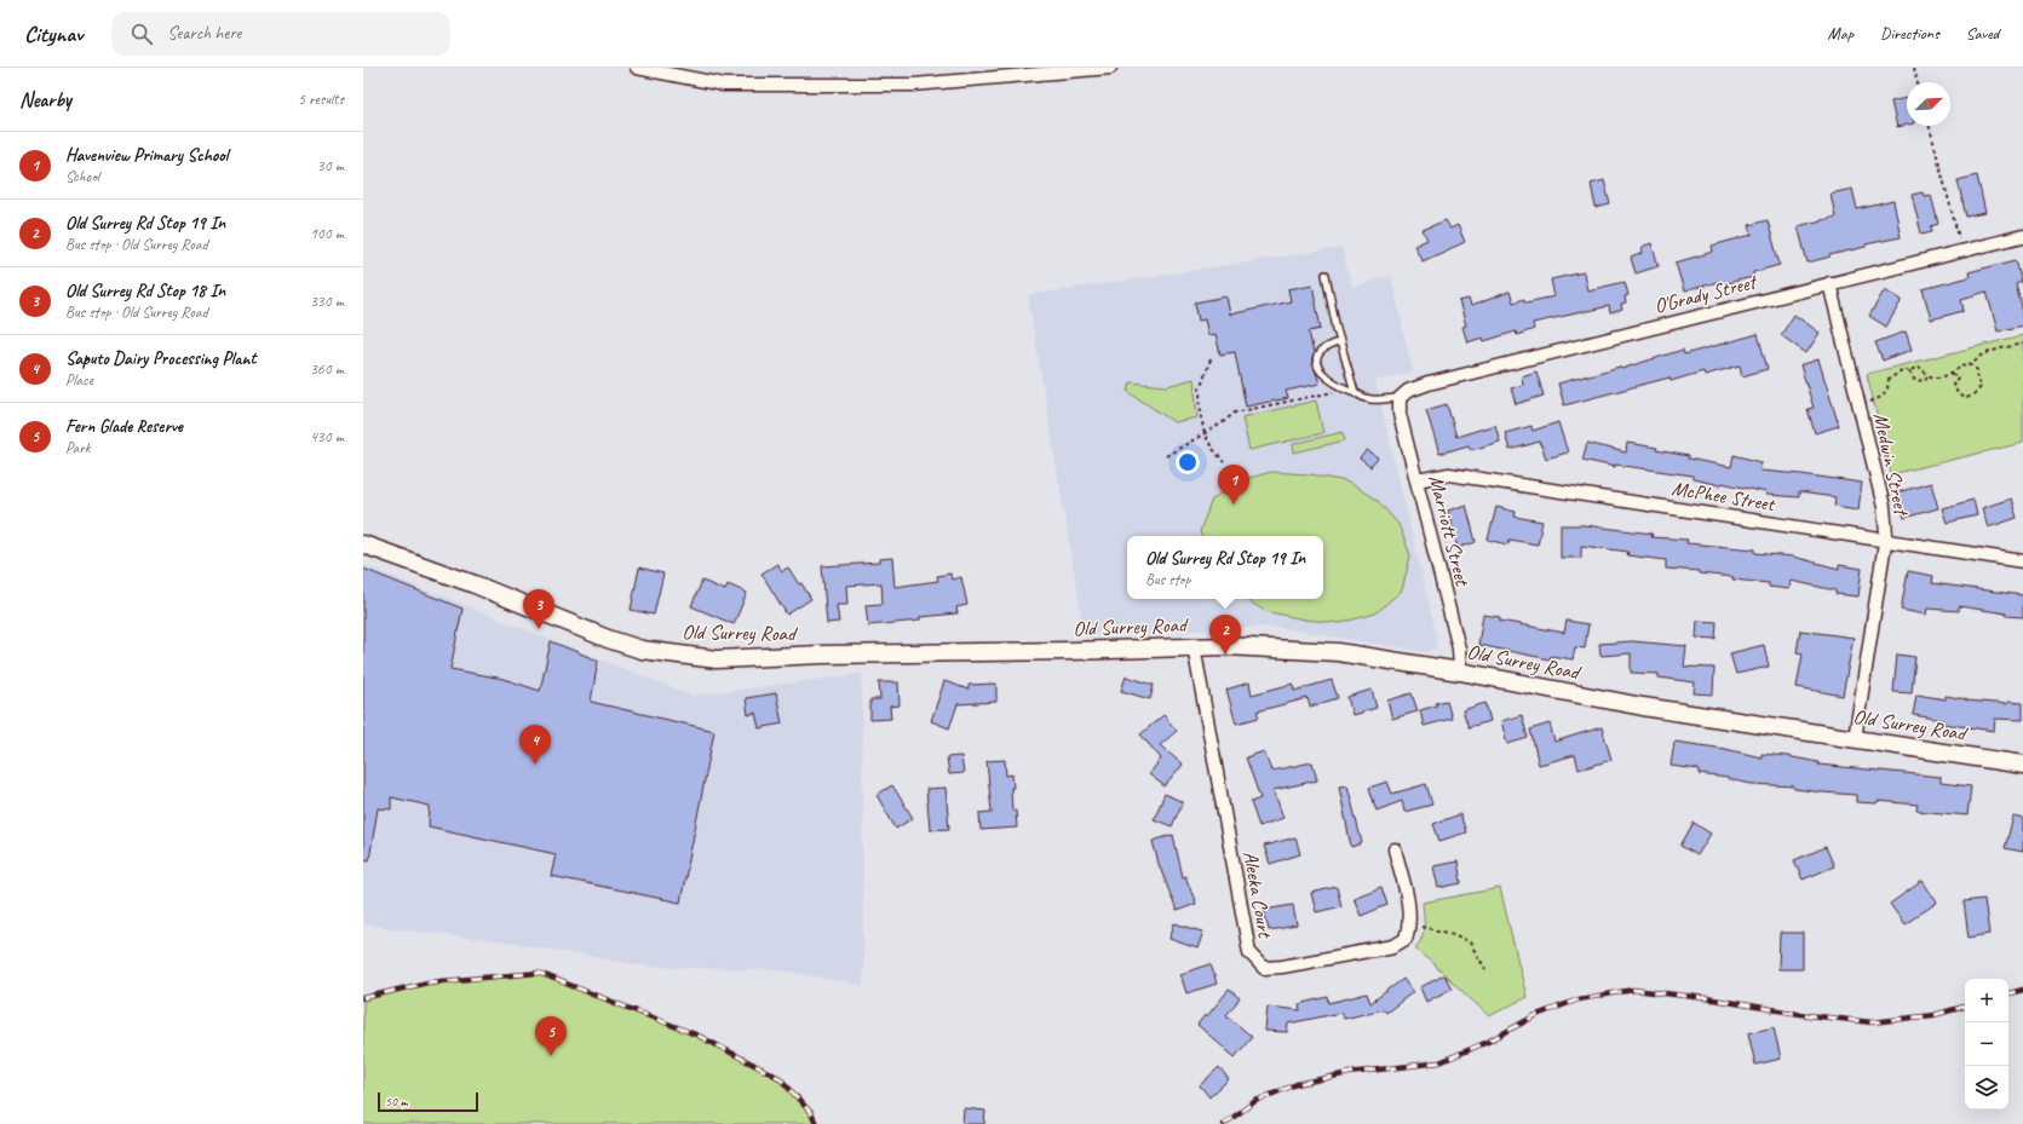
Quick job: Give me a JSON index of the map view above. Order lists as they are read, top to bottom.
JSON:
{
  "streets": {
    "main road": ["Old Surrey Road"],
    "street": [
      "O'Grady Street",
      "Medwin Street",
      "McPhee Street",
      "Marriott Street",
      "Aleeka Court"
    ]
  },
  "crossings": [
    ["O'Grady Street", "Medwin Street"],
    ["O'Grady Street", "Marriott Street"],
    ["Medwin Street", "McPhee Street"],
    ["Medwin Street", "Old Surrey Road"],
    ["McPhee Street", "Marriott Street"],
    ["Marriott Street", "Old Surrey Road"],
    ["Old Surrey Road", "Aleeka Court"]
  ],
  "scale_bar": "50 m",
  "north": "top right",
  "page": {
    "header": "Citynav",
    "search": "Search here",
    "nav": ["Map", "Directions", "Saved"],
    "heading": ["Nearby", "5 results"],
    "list": [
      {
        "mark": "1",
        "name": "Havenview Primary School",
        "note": "School",
        "value": "30 m"
      },
      {
        "mark": "2",
        "name": "Old Surrey Rd Stop 19 In",
        "note": "Bus stop · Old Surrey Road",
        "value": "100 m"
      },
      {
        "mark": "3",
        "name": "Old Surrey Rd Stop 18 In",
        "note": "Bus stop · Old Surrey Road",
        "value": "330 m"
      },
      {
        "mark": "4",
        "name": "Saputo Dairy Processing Plant",
        "note": "Place",
        "value": "360 m"
      },
      {
        "mark": "5",
        "name": "Fern Glade Reserve",
        "note": "Park",
        "value": "430 m"
      }
    ],
    "pins": [
      "1",
      "3",
      "2",
      "4",
      "5"
    ],
    "popup": ["Old Surrey Rd Stop 19 In", "Bus stop"],
    "map_buttons": ["+", "−"],
    "scale": "50 m"
  }
}
